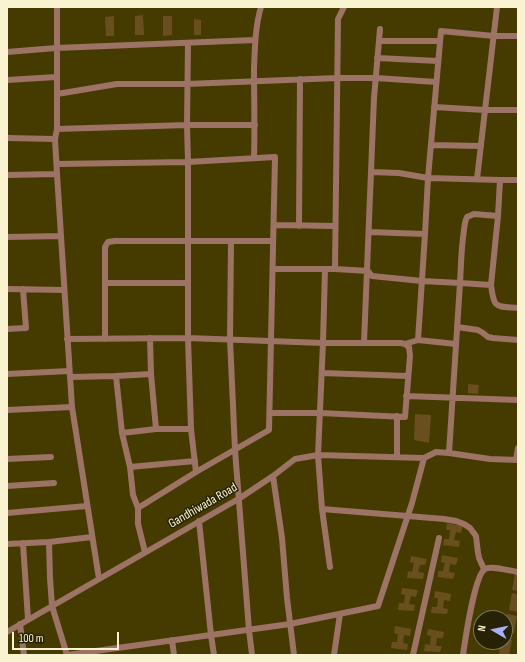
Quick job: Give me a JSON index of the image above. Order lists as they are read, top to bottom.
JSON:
{
  "streets": {
    "street": ["Gandhiwada Road"]
  },
  "scale_bar": "100 m",
  "north": "left"
}
